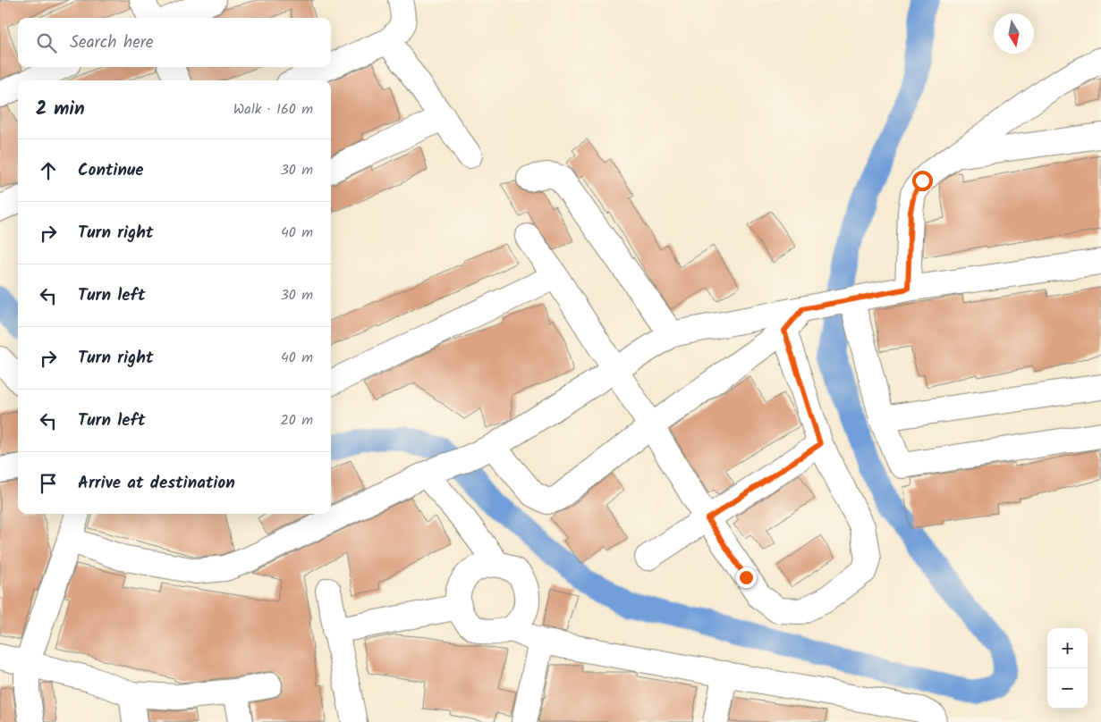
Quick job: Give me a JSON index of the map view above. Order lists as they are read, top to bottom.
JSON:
{
  "north": "bottom",
  "page": {
    "search": "Search here",
    "heading": ["2 min", "Walk · 160 m"],
    "list": [
      ["Continue", "30 m"],
      ["Turn right", "40 m"],
      ["Turn left", "30 m"],
      ["Turn right", "40 m"],
      ["Turn left", "20 m"],
      "Arrive at destination"
    ],
    "map_buttons": ["+", "−"]
  }
}
